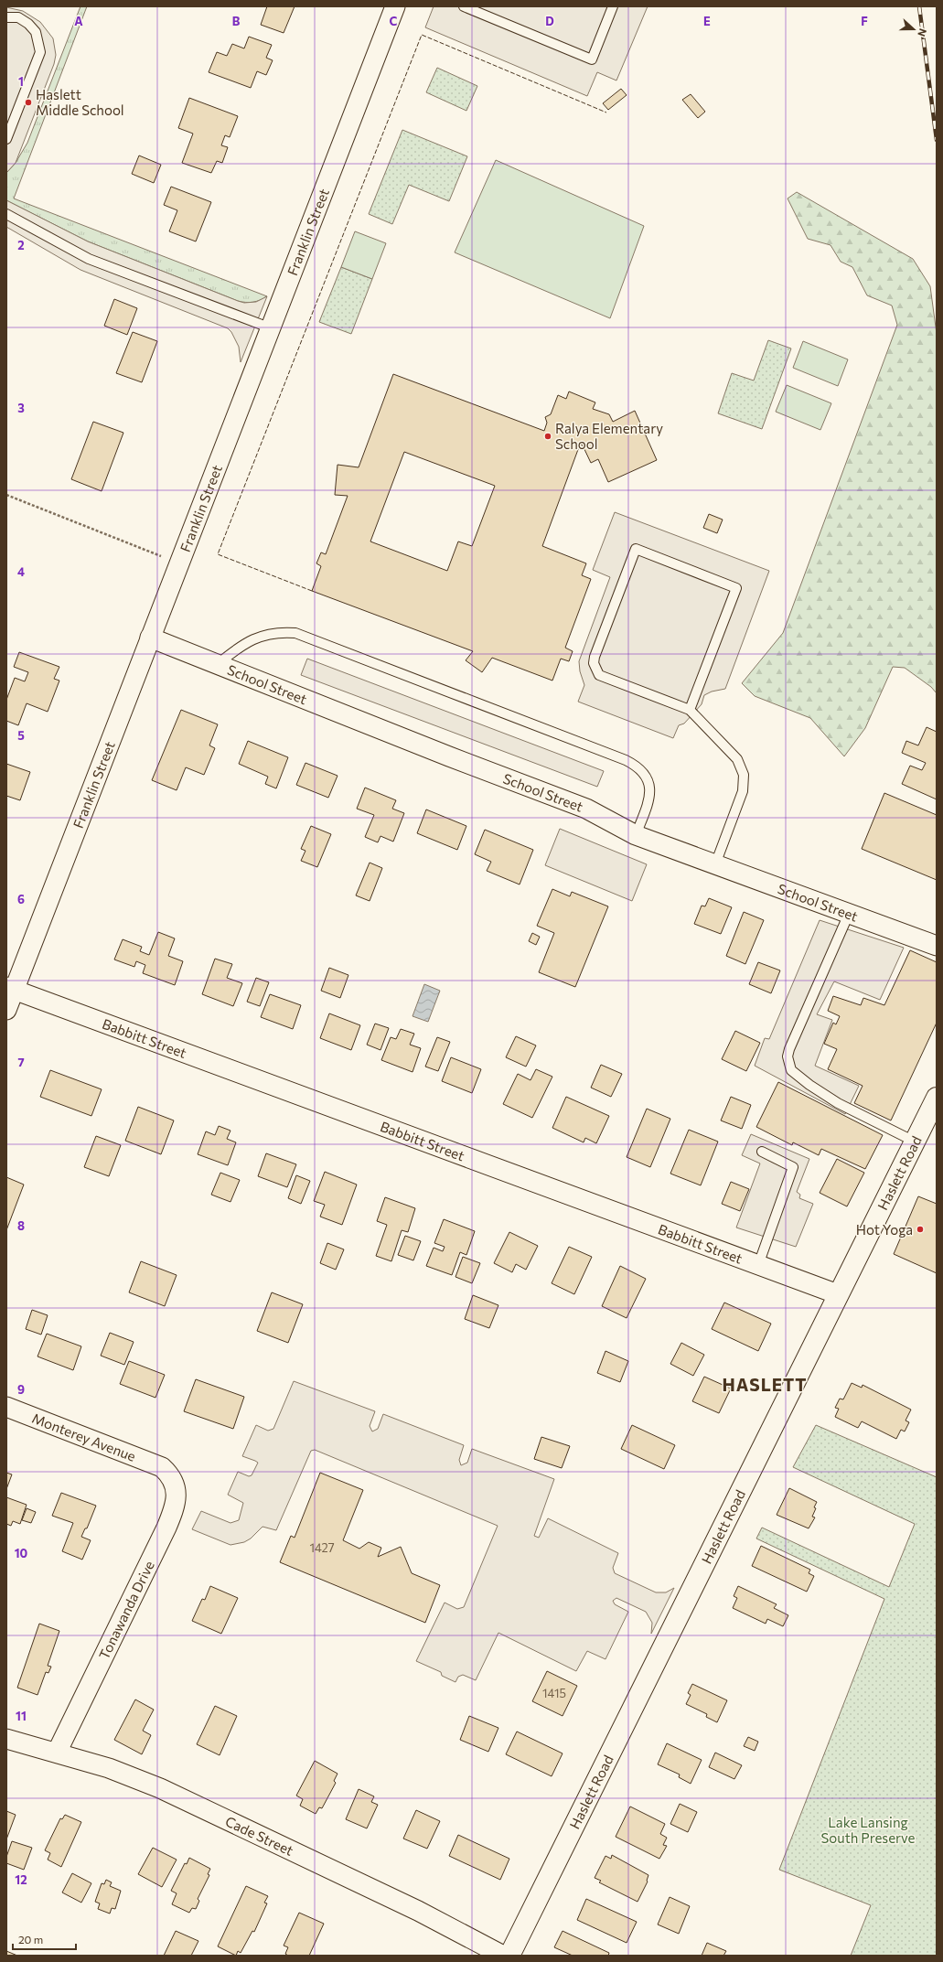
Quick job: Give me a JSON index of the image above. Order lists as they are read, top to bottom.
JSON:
{
  "streets": {
    "street": [
      "Franklin Street",
      "School Street",
      "Babbitt Street",
      "Haslett Road",
      "Monterey Avenue",
      "Tonawanda Drive",
      "Cade Street"
    ]
  },
  "crossings": [
    ["Franklin Street", "School Street"],
    ["Franklin Street", "Babbitt Street"],
    ["Babbitt Street", "Haslett Road"],
    ["Monterey Avenue", "Tonawanda Drive"],
    ["Tonawanda Drive", "Cade Street"]
  ],
  "districts": ["HASLETT"],
  "parks": ["Lake Lansing South Preserve"],
  "places": ["Haslett Middle School", "Ralya Elementary School", "Hot Yoga"],
  "house_numbers": ["1427", "1415"],
  "scale_bar": "20 m",
  "north": "right",
  "grid": {
    "columns": [
      "A",
      "B",
      "C",
      "D",
      "E",
      "F"
    ],
    "rows": [
      "1",
      "2",
      "3",
      "4",
      "5",
      "6",
      "7",
      "8",
      "9",
      "10",
      "11",
      "12"
    ]
  }
}
